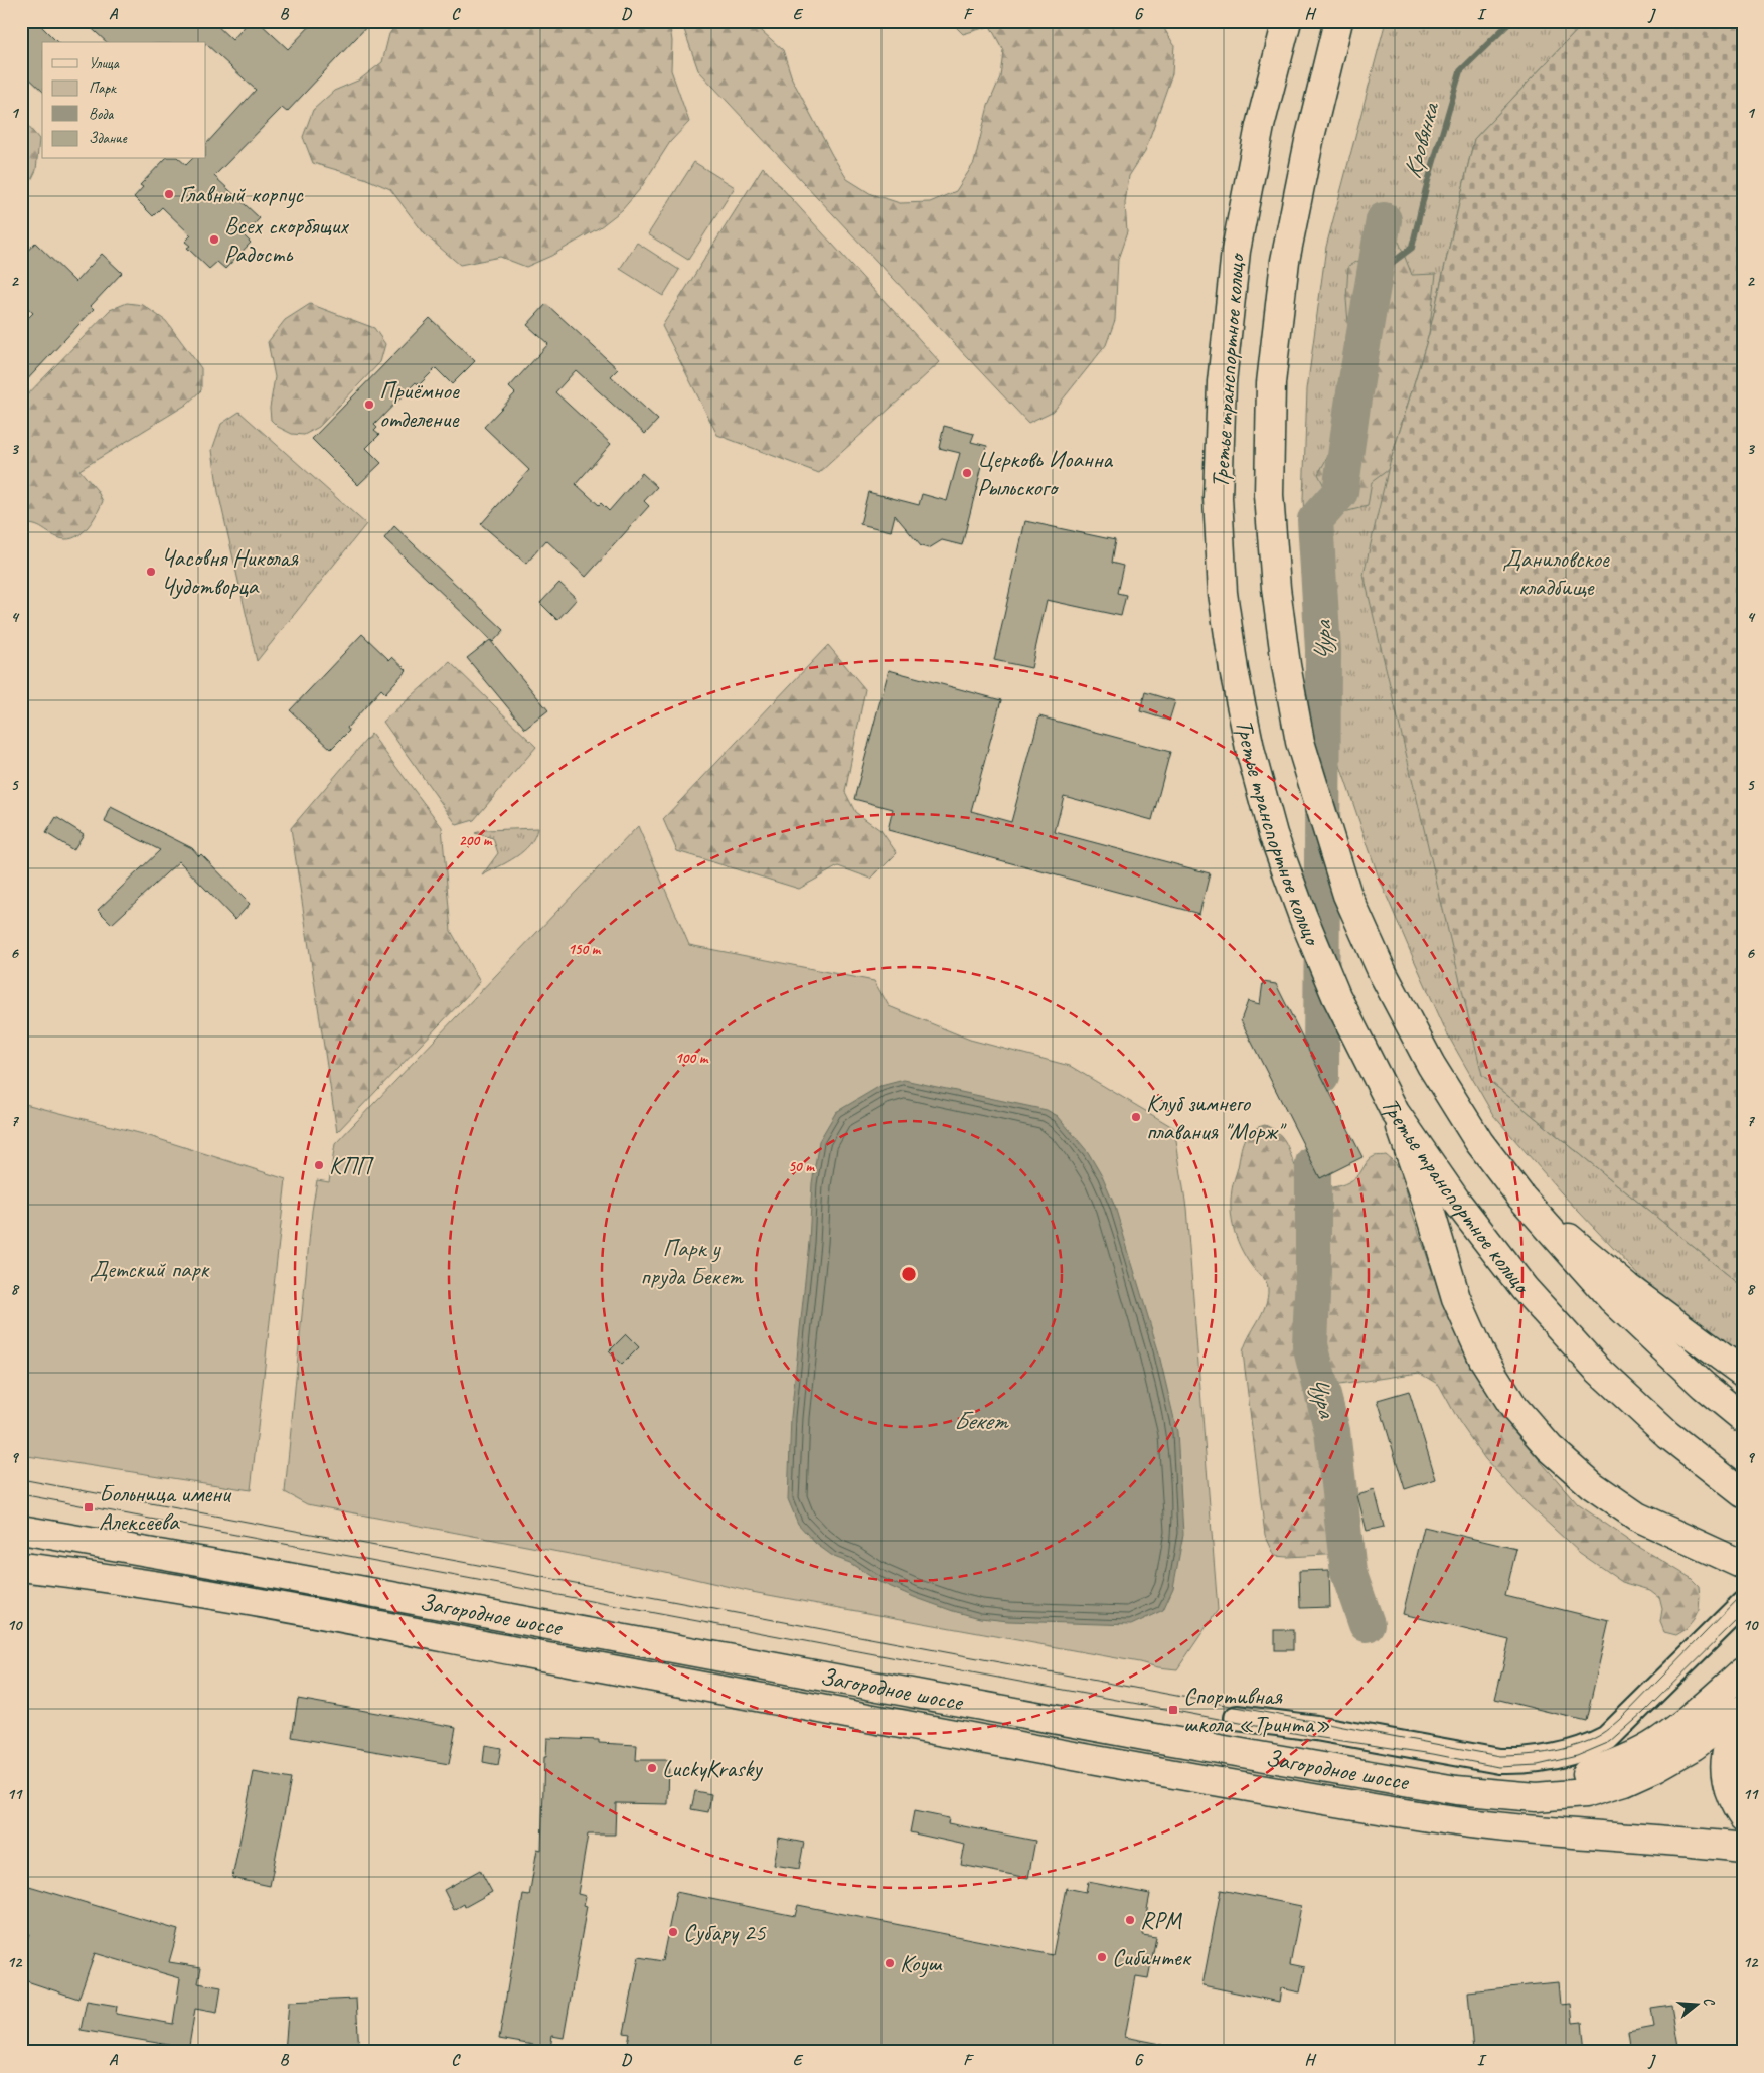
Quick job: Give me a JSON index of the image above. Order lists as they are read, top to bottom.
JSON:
{
  "streets": {
    "main road": ["Третье транспортное кольцо", "Загородное шоссе"]
  },
  "water": ["Кровянка", "Чура", "Бекет"],
  "parks": ["Даниловское кладбище", "Парк у пруда Бекет", "Детский парк"],
  "places": {
    "other": [
      "Главный корпус",
      "Всех скорбящих Радость",
      "Приёмное отделение",
      "Церковь Иоанна Рыльского",
      "Часовня Николая Чудотворца",
      "Клуб зимнего плавания \"Морж\"",
      "КПП",
      "LuckyKrasky",
      "RPM",
      "Субару 25",
      "Сибинтек",
      "Коуш"
    ],
    "transit": ["Больница имени Алексеева", "Спортивная школа «Тринта»"]
  },
  "legend": [
    "Улица",
    "Парк",
    "Вода",
    "Здание"
  ],
  "north": "right",
  "grid": {
    "columns": [
      "A",
      "B",
      "C",
      "D",
      "E",
      "F",
      "G",
      "H",
      "I",
      "J"
    ],
    "rows": [
      "1",
      "2",
      "3",
      "4",
      "5",
      "6",
      "7",
      "8",
      "9",
      "10",
      "11",
      "12"
    ]
  },
  "rings": [
    "200 m",
    "150 m",
    "100 m",
    "50 m"
  ]
}
